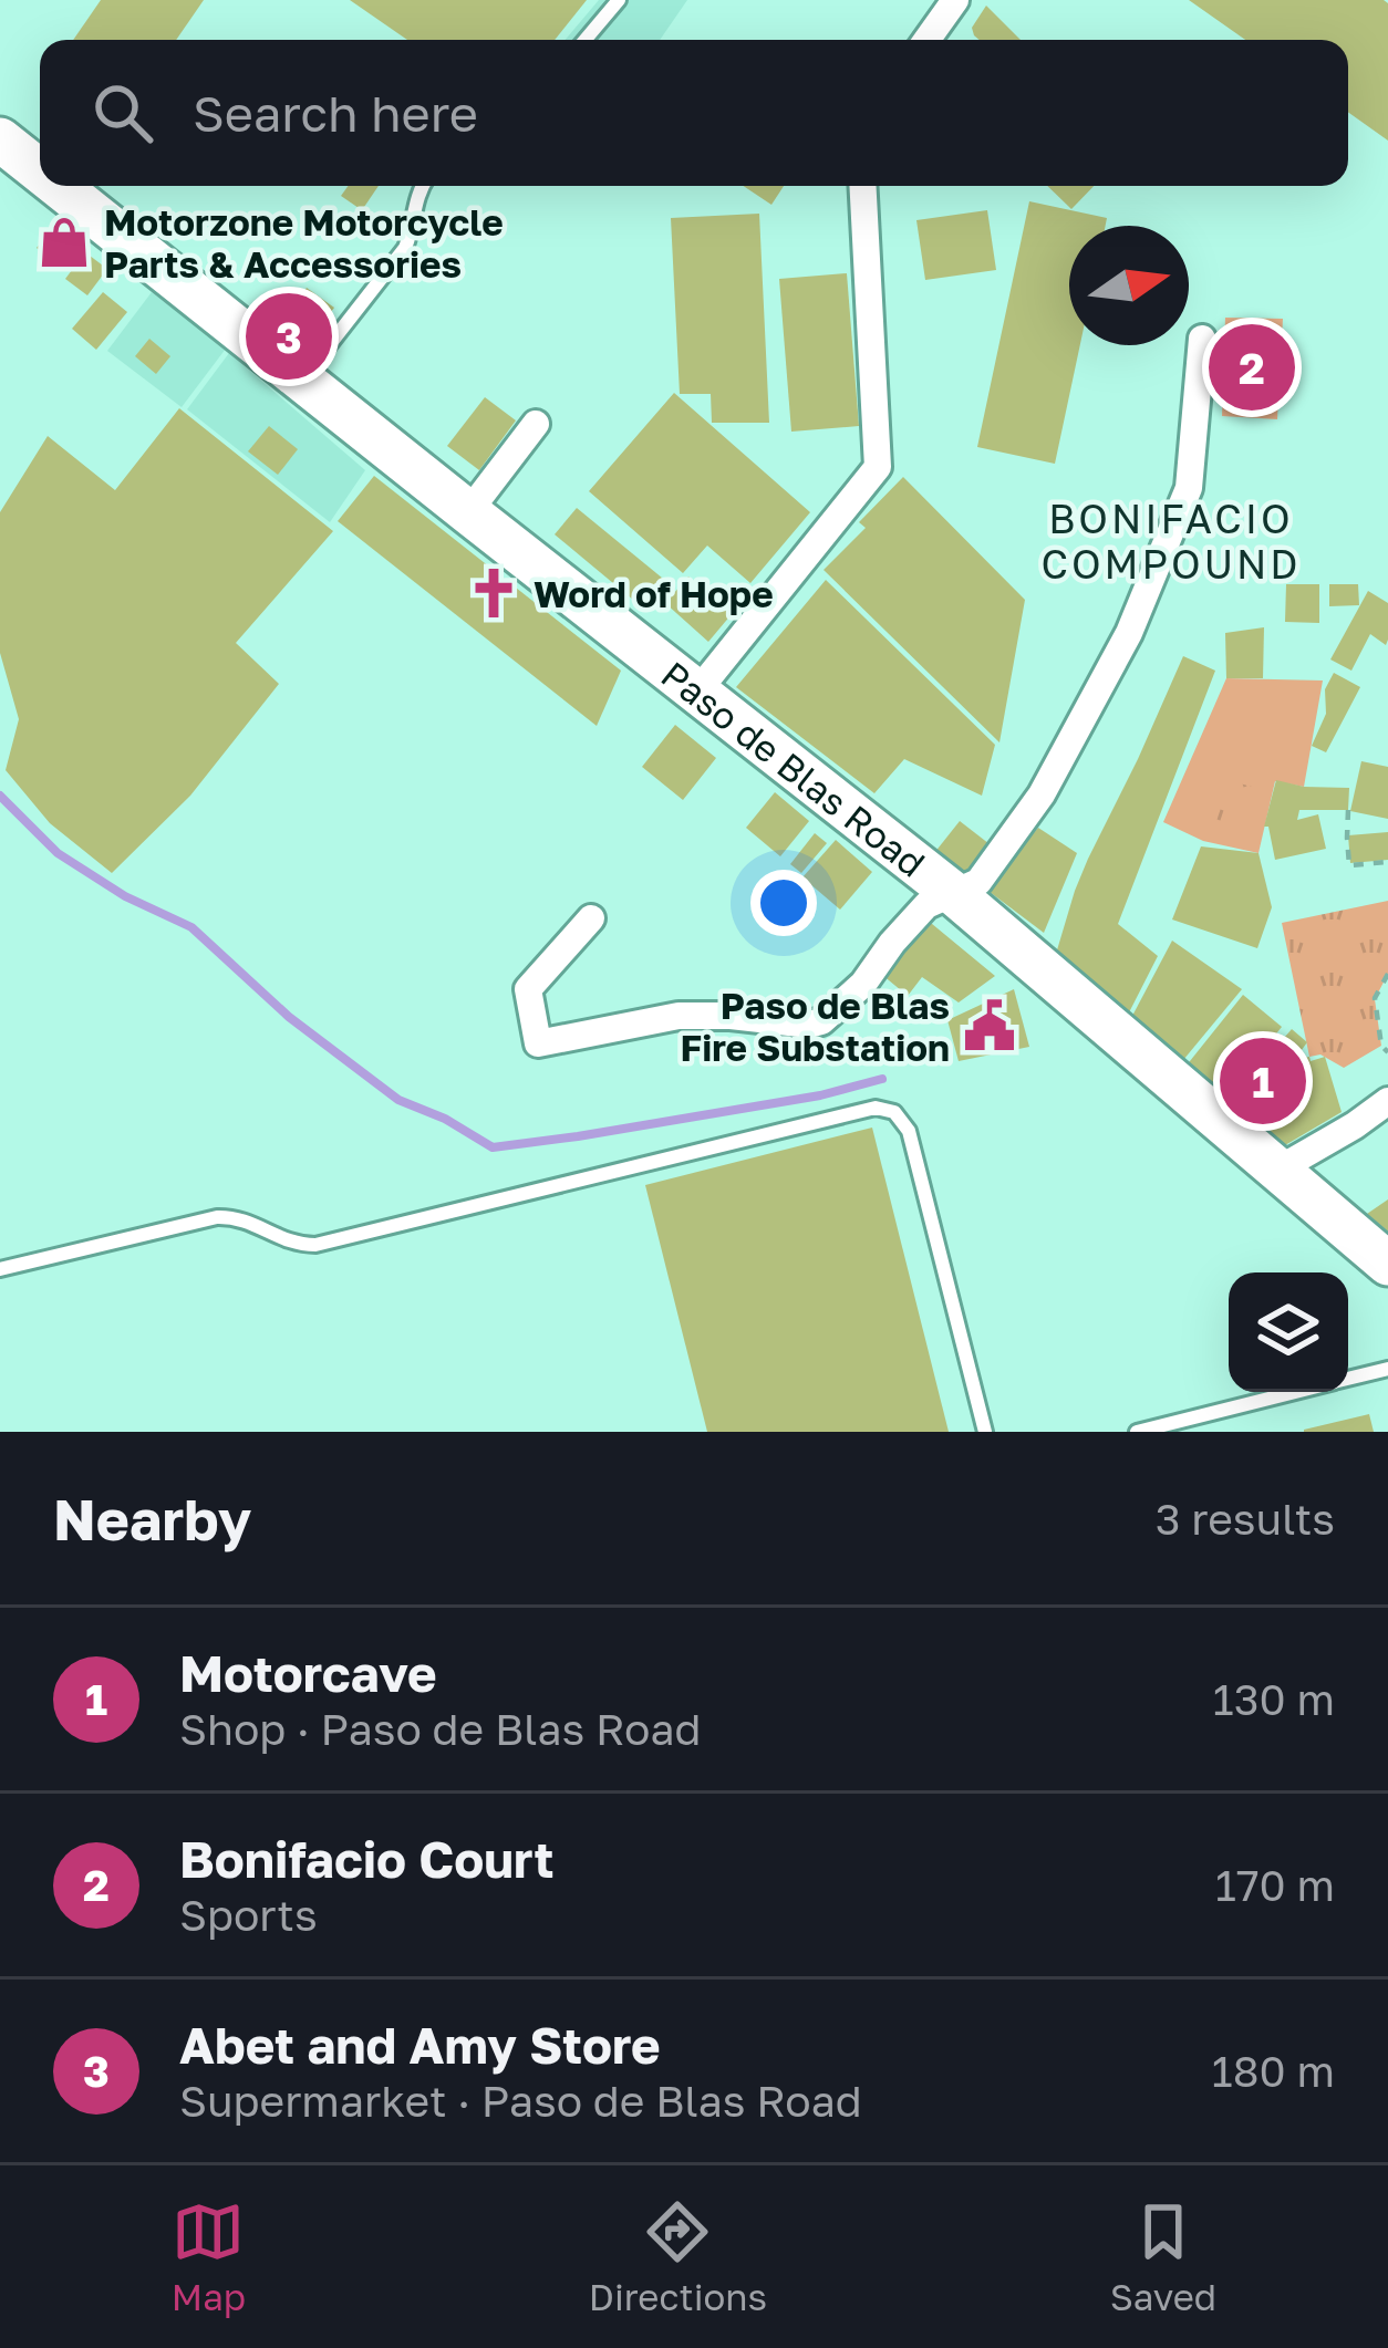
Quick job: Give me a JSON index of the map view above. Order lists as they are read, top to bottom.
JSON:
{
  "streets": {
    "main road": ["Paso de Blas Road"]
  },
  "districts": ["BONIFACIO COMPOUND"],
  "places": {
    "shop": ["Motorzone Motorcycle Parts & Accessories"],
    "church": ["Word of Hope"],
    "public building": ["Paso de Blas Fire Substation"]
  },
  "north": "right",
  "page": {
    "search": "Search here",
    "pins": ["3", "2", "1"],
    "heading": ["Nearby", "3 results"],
    "list": [
      {
        "mark": "1",
        "name": "Motorcave",
        "note": "Shop · Paso de Blas Road",
        "value": "130 m"
      },
      {
        "mark": "2",
        "name": "Bonifacio Court",
        "note": "Sports",
        "value": "170 m"
      },
      {
        "mark": "3",
        "name": "Abet and Amy Store",
        "note": "Supermarket · Paso de Blas Road",
        "value": "180 m"
      }
    ],
    "nav": ["Map", "Directions", "Saved"]
  }
}
